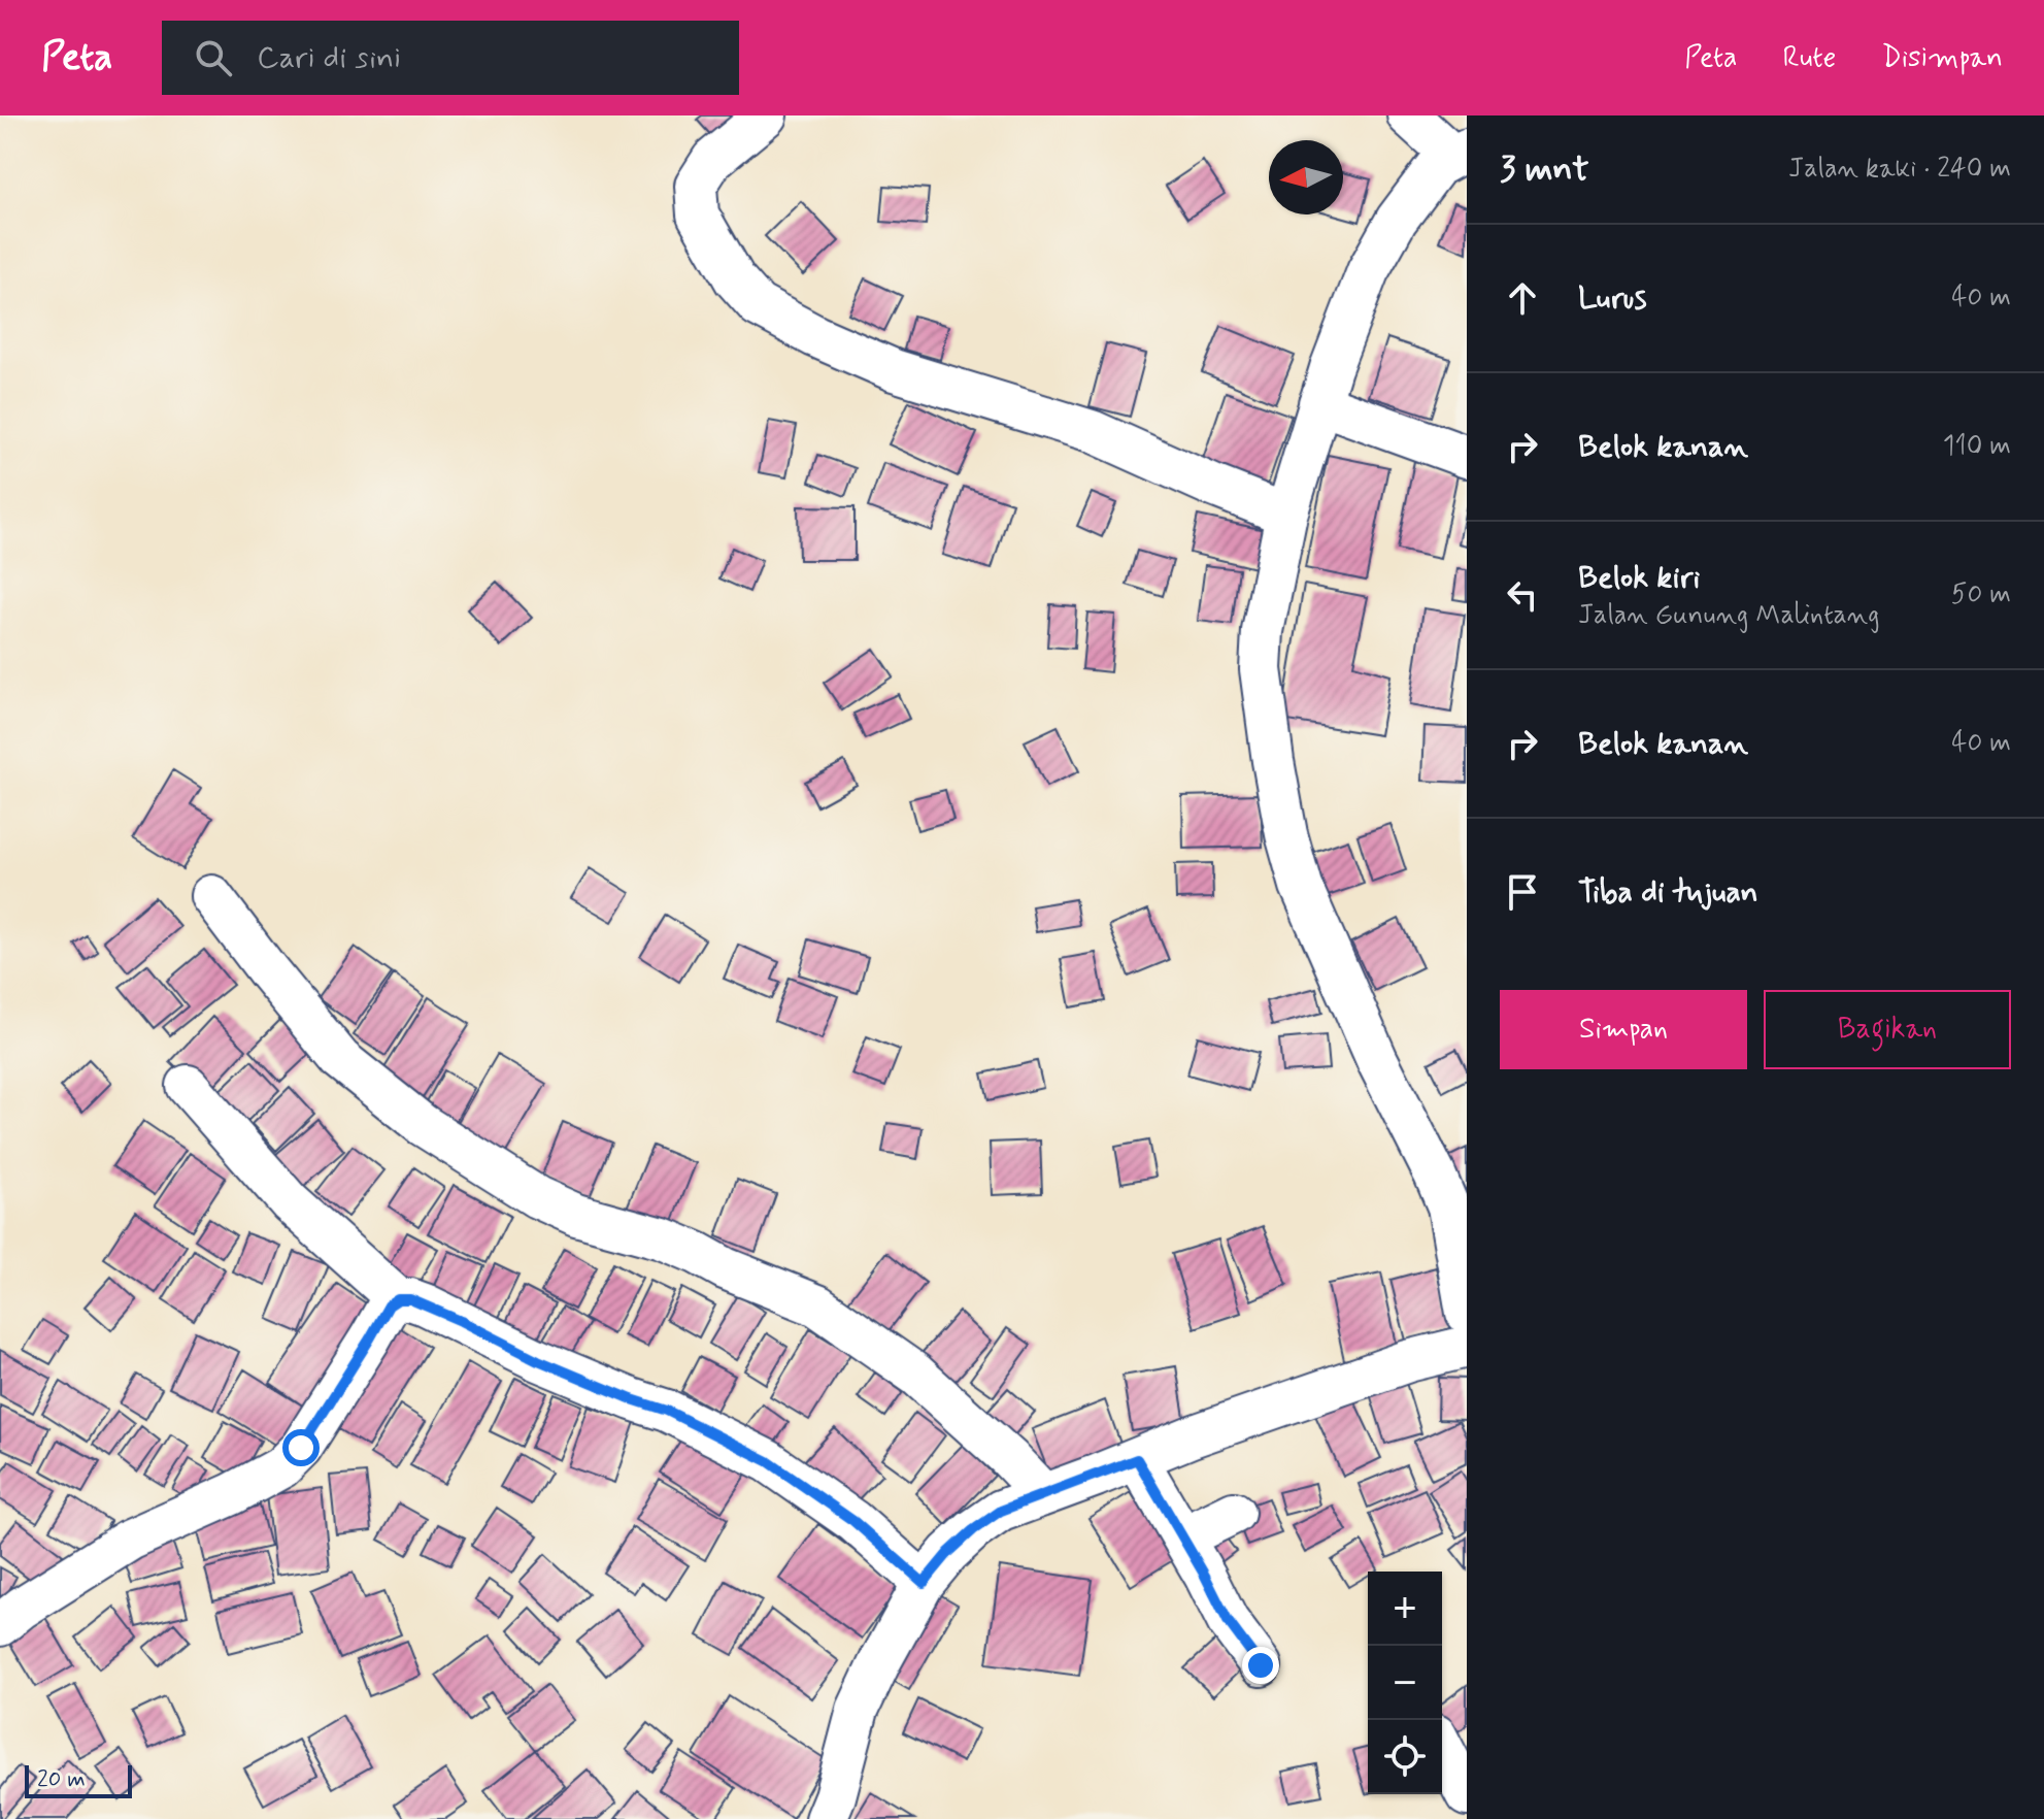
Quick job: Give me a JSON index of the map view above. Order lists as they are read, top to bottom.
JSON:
{
  "scale_bar": "20 m",
  "north": "left",
  "page": {
    "header": "Peta",
    "search": "Cari di sini",
    "nav": ["Peta", "Rute", "Disimpan"],
    "heading": ["3 mnt", "Jalan kaki · 240 m"],
    "list": [
      ["Lurus", "40 m"],
      ["Belok kanan", "110 m"],
      ["Belok kiri", "Jalan Gunung Malintang", "50 m"],
      ["Belok kanan", "40 m"],
      "Tiba di tujuan"
    ],
    "buttons": ["Simpan", "Bagikan"],
    "map_buttons": ["+", "−"],
    "scale": "20 m"
  }
}
